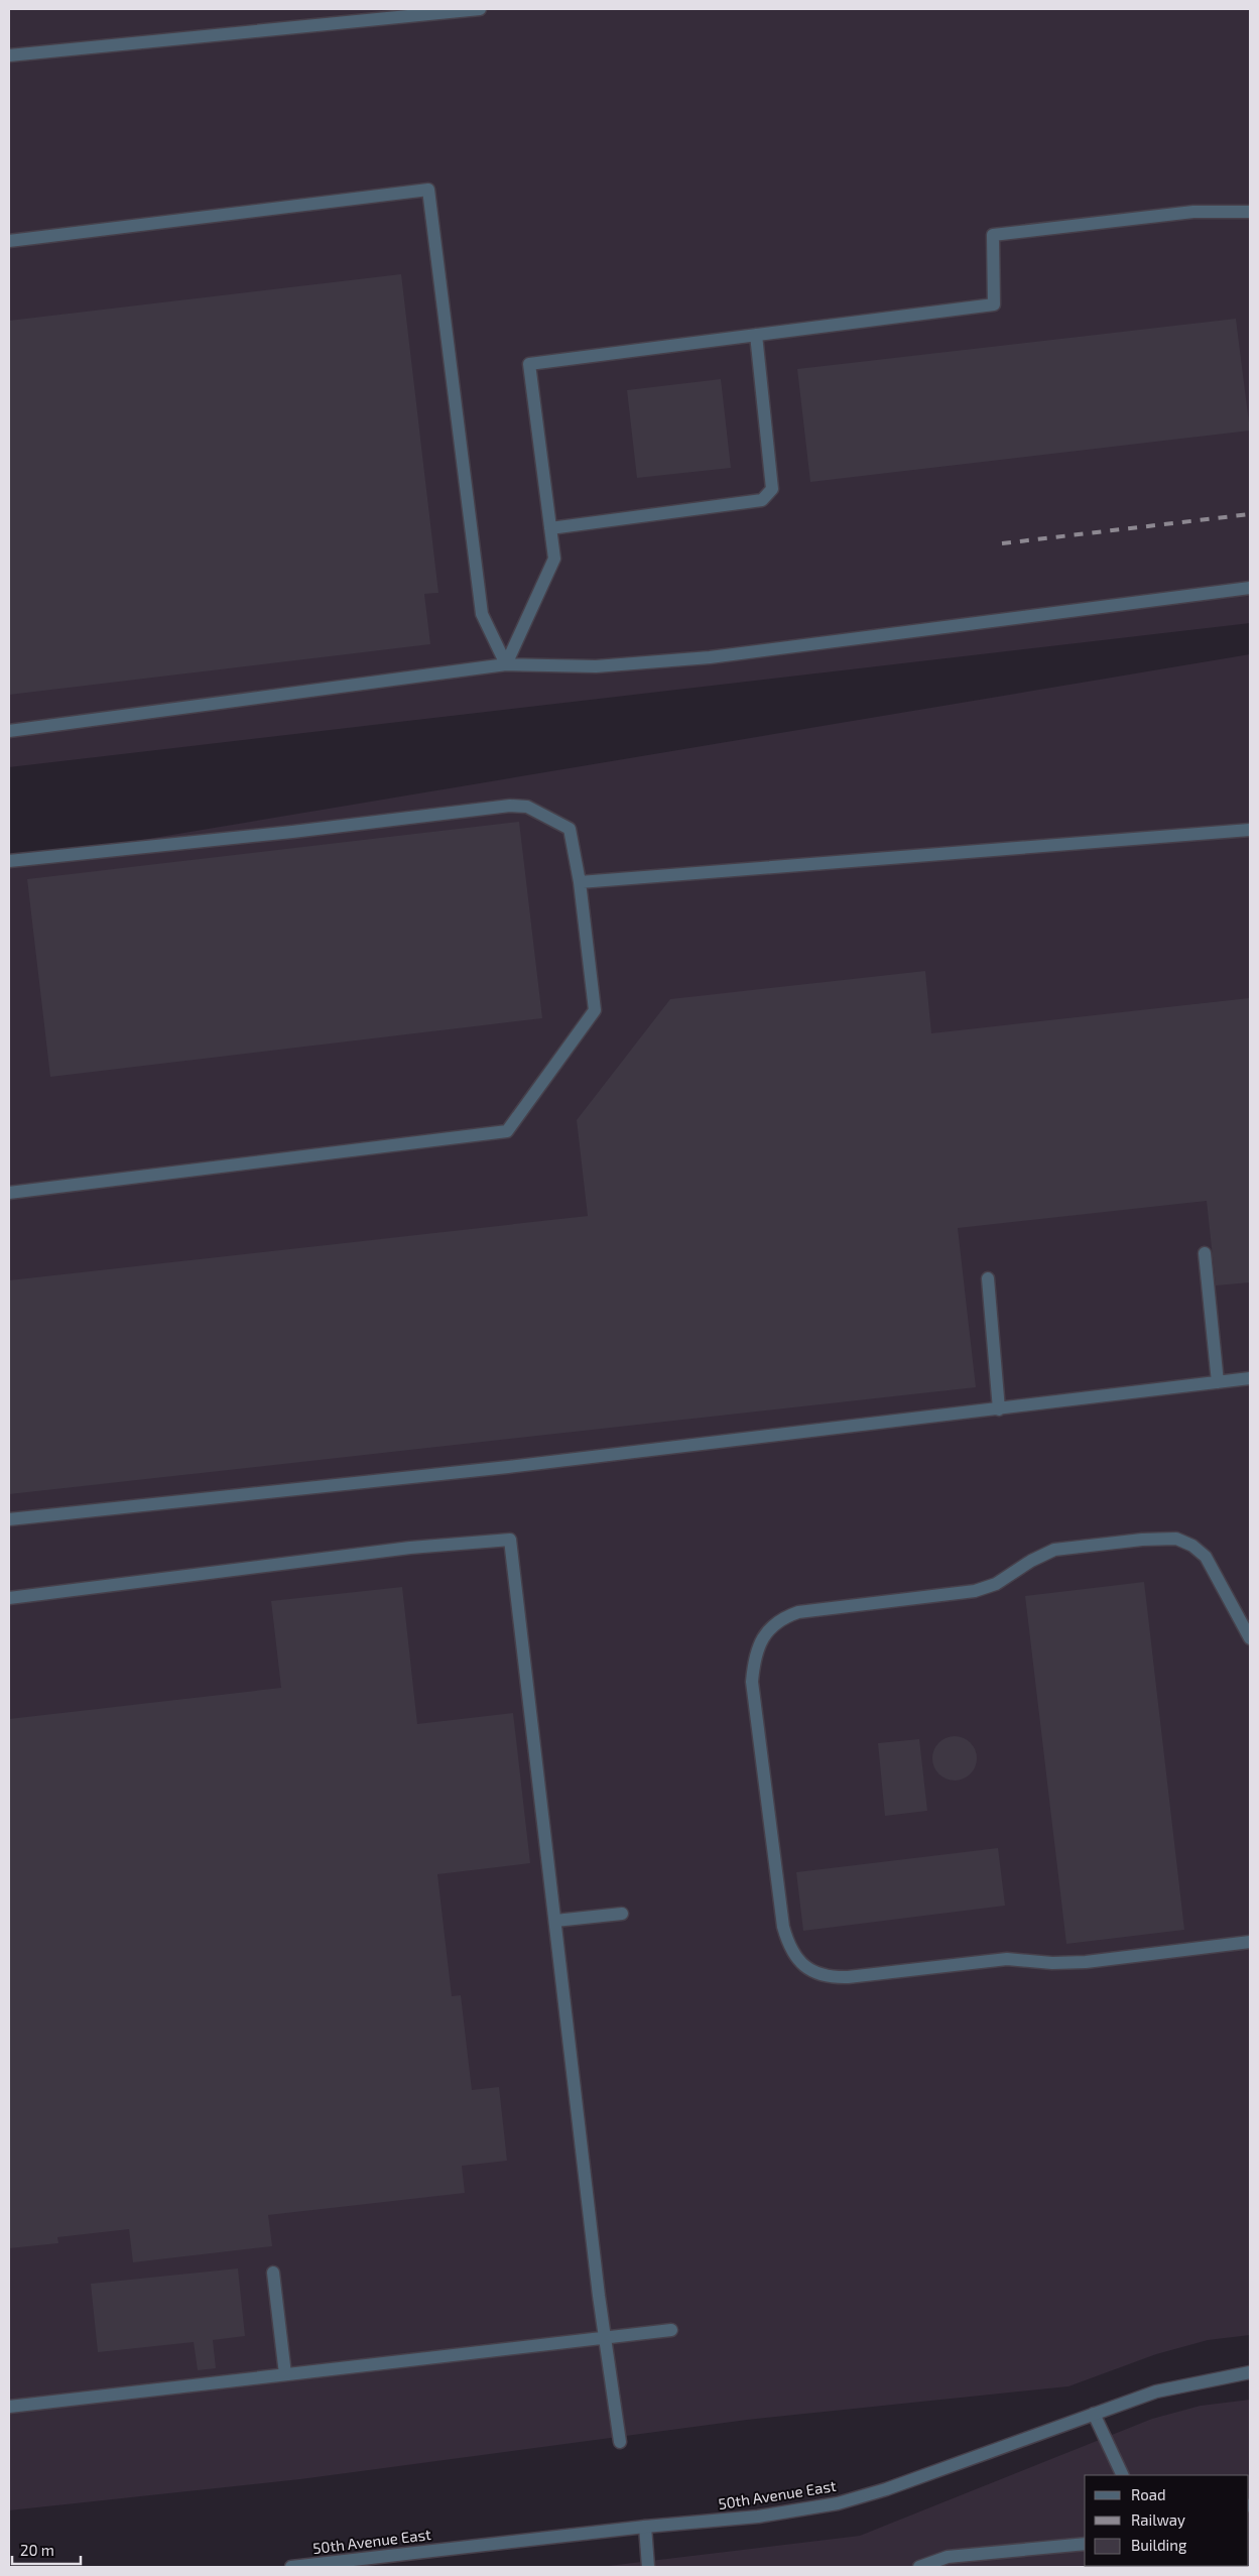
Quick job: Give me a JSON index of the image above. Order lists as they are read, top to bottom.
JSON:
{
  "streets": {
    "street": ["50th Avenue East"]
  },
  "legend": ["Road", "Railway", "Building"],
  "scale_bar": "20 m"
}
